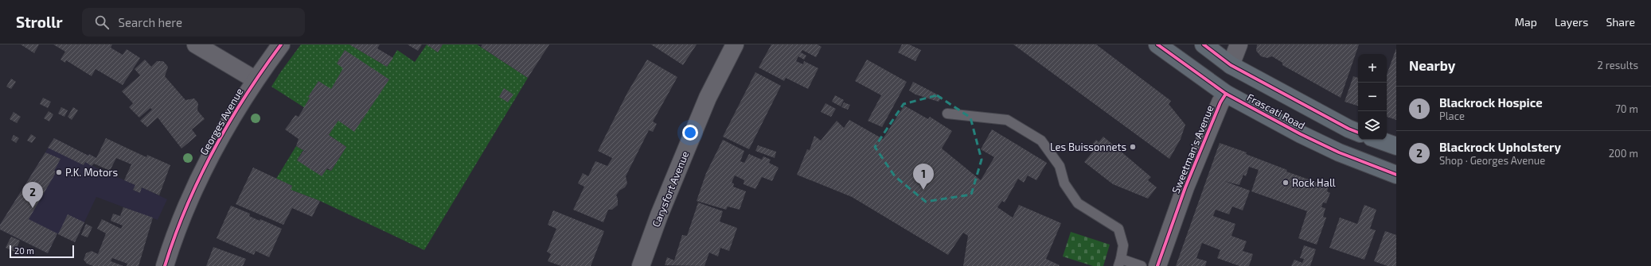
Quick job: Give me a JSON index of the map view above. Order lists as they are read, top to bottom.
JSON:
{
  "streets": {
    "highway": ["Frascati Road"],
    "street": ["Georges Avenue", "Sweetman's Avenue", "Carysfort Avenue"]
  },
  "crossings": [
    ["Frascati Road", "Sweetman's Avenue"]
  ],
  "places": ["Les Buissonnets", "P.K. Motors", "Rock Hall"],
  "scale_bar": "20 m",
  "page": {
    "header": "Strollr",
    "search": "Search here",
    "nav": ["Map", "Layers", "Share"],
    "heading": ["Nearby", "2 results"],
    "map_buttons": ["+", "−"],
    "list": [
      {
        "mark": "1",
        "name": "Blackrock Hospice",
        "note": "Place",
        "value": "70 m"
      },
      {
        "mark": "2",
        "name": "Blackrock Upholstery",
        "note": "Shop · Georges Avenue",
        "value": "200 m"
      }
    ],
    "pins": ["1", "2"],
    "scale": "20 m"
  }
}
